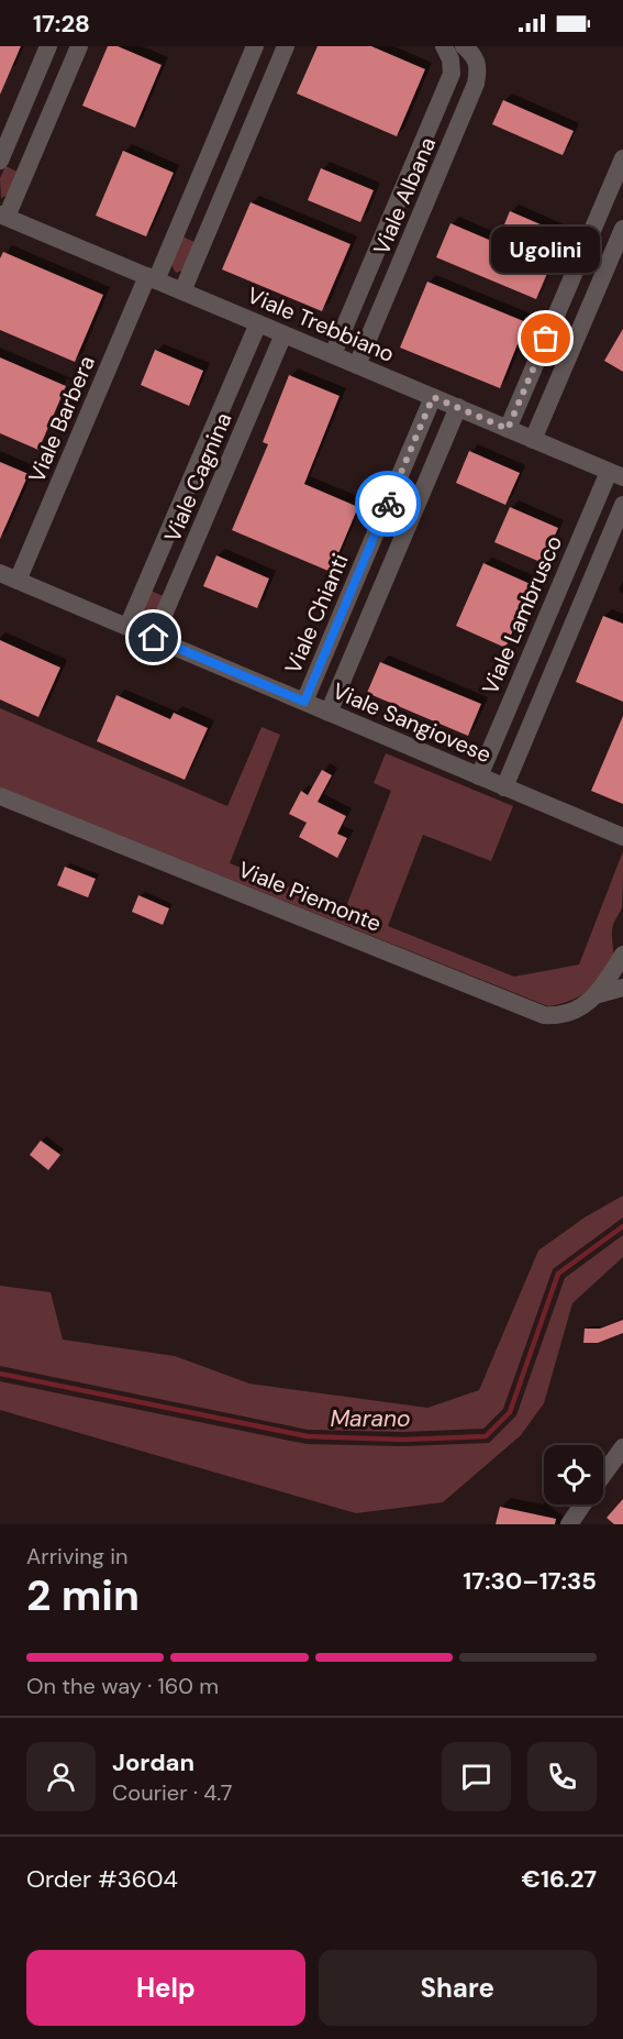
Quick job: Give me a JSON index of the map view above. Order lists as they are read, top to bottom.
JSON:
{
  "streets": {
    "street": [
      "Viale Albana",
      "Viale Trebbiano",
      "Viale Barbera",
      "Viale Cagnina",
      "Viale Chianti",
      "Viale Lambrusco",
      "Viale Sangiovese",
      "Viale Piemonte"
    ]
  },
  "crossings": [
    ["Viale Albana", "Viale Trebbiano"],
    ["Viale Trebbiano", "Viale Barbera"],
    ["Viale Trebbiano", "Viale Cagnina"],
    ["Viale Trebbiano", "Viale Chianti"],
    ["Viale Trebbiano", "Viale Lambrusco"],
    ["Viale Barbera", "Viale Sangiovese"],
    ["Viale Cagnina", "Viale Sangiovese"],
    ["Viale Chianti", "Viale Sangiovese"],
    ["Viale Lambrusco", "Viale Sangiovese"]
  ],
  "water": ["Marano"],
  "places": ["Ugolini"],
  "page": {
    "status": "17:28",
    "bubble": "Ugolini",
    "heading": ["2 min", "Arriving in", "17:30–17:35"],
    "panel": [
      "Jordan",
      "Courier · 4.7",
      "Order #3604",
      "€16.27"
    ],
    "bar": "On the way · 160 m",
    "buttons": ["Help", "Share"]
  }
}
